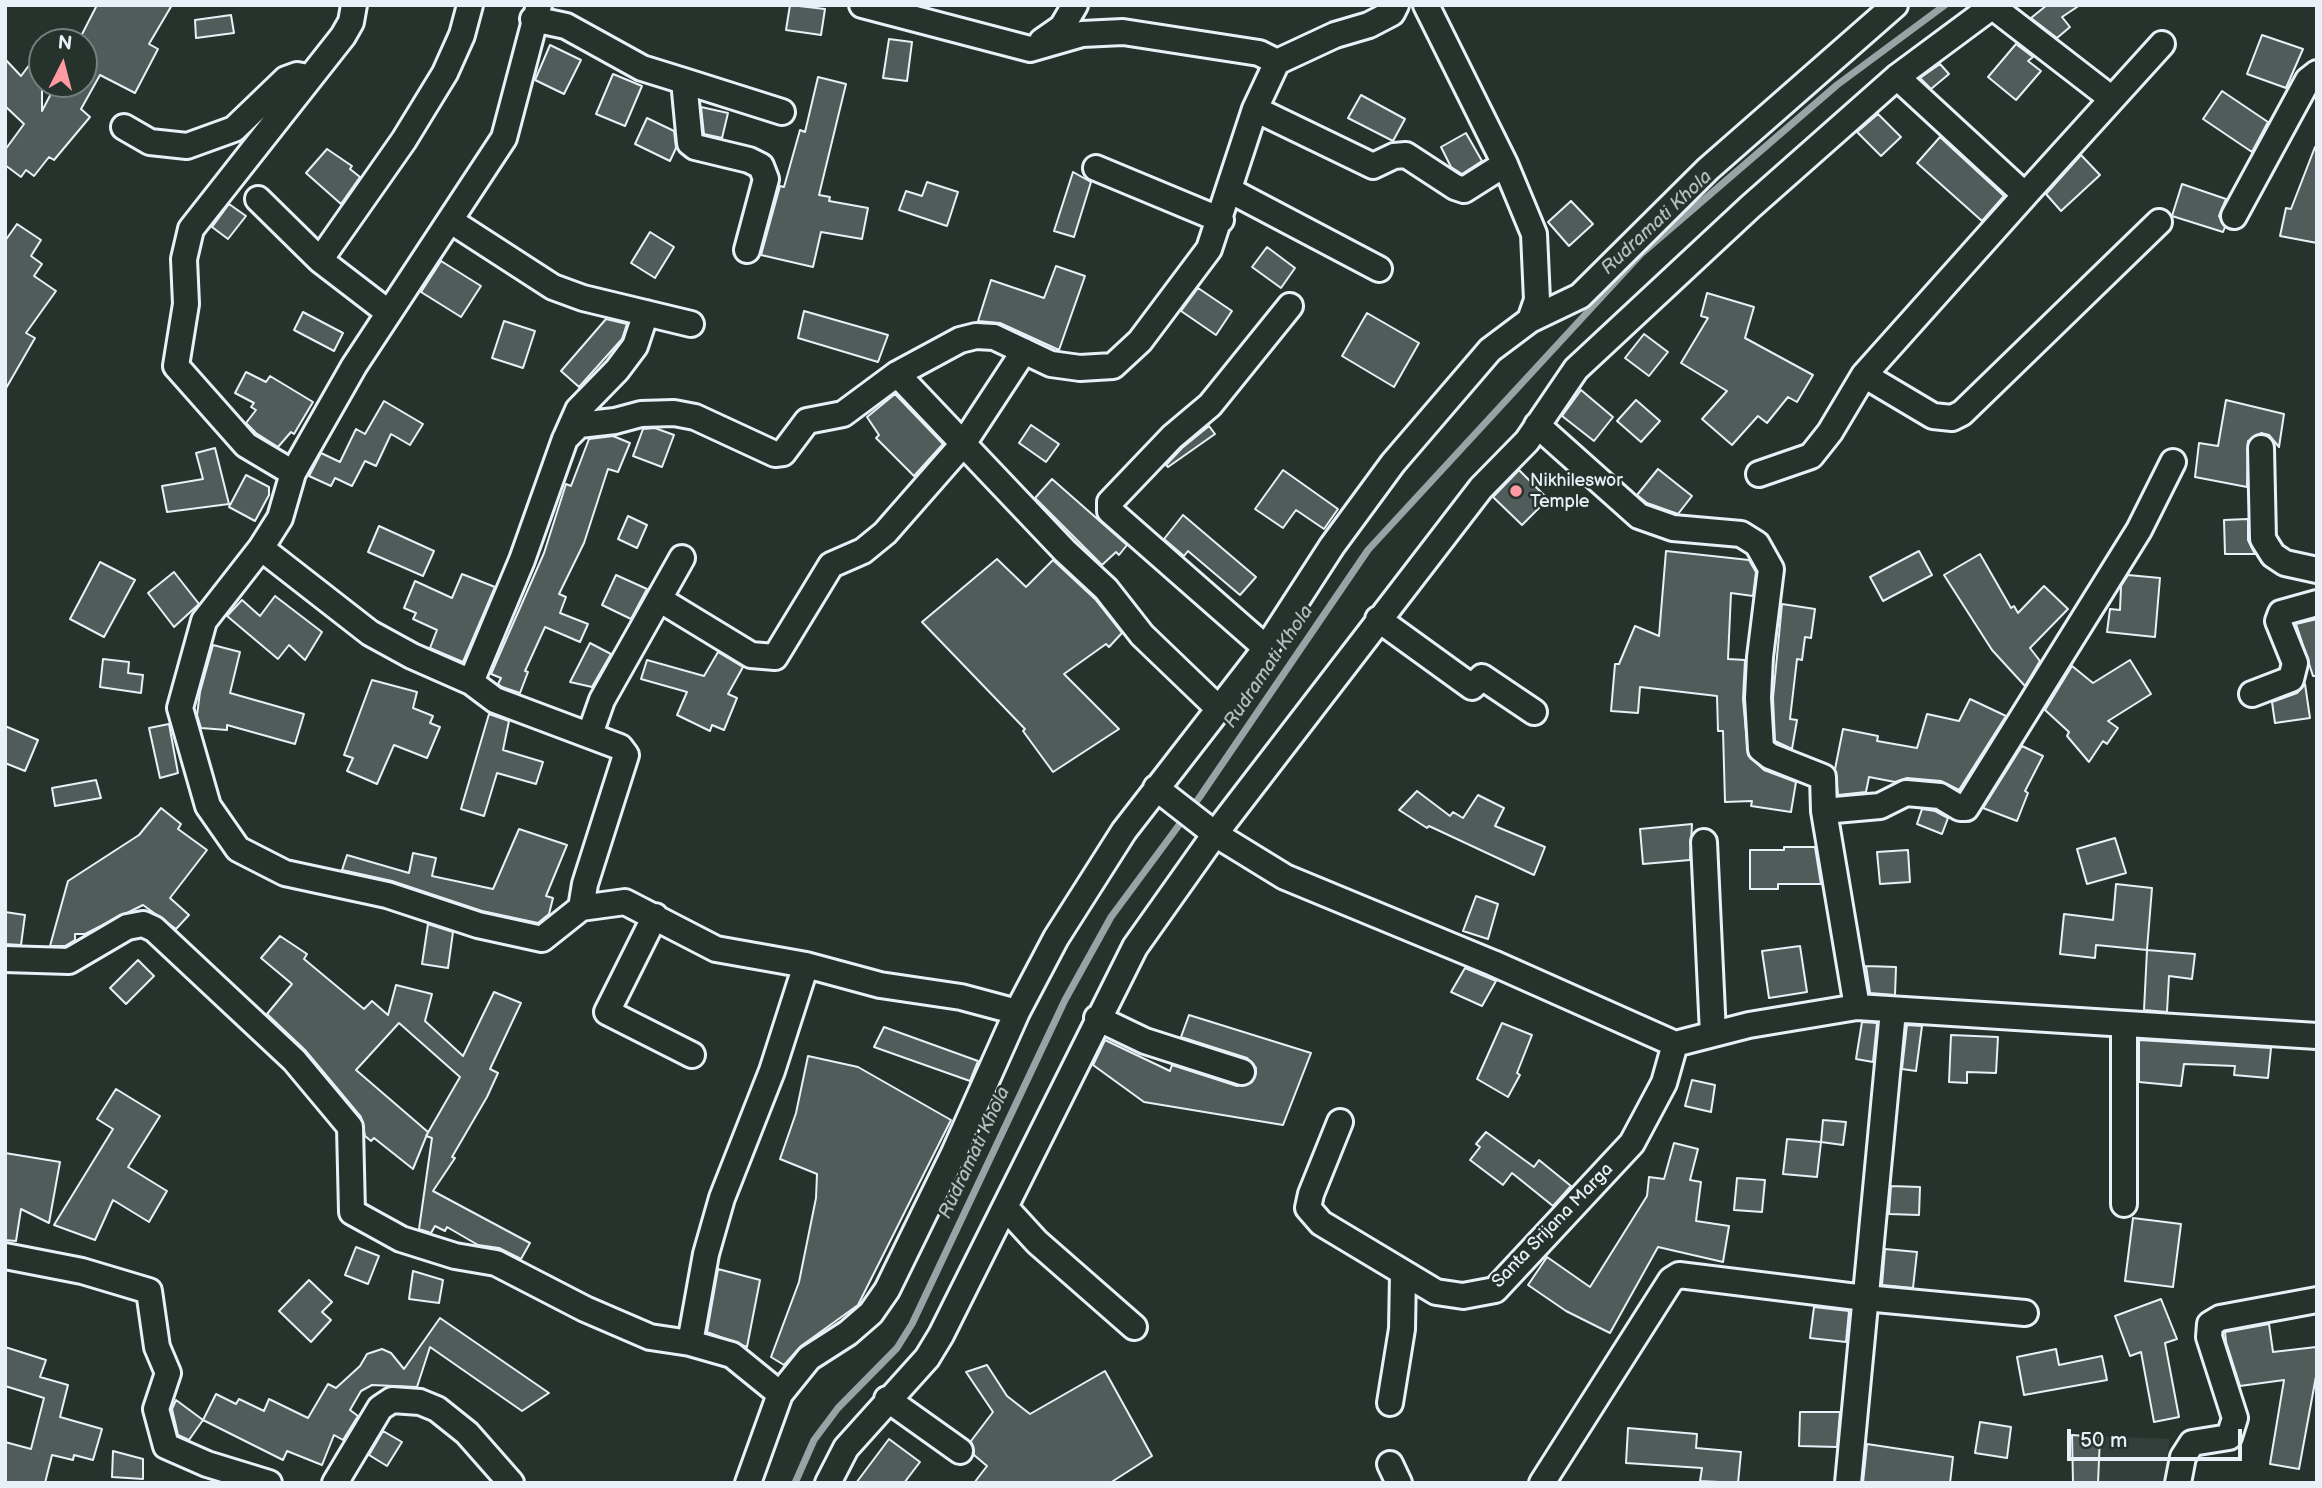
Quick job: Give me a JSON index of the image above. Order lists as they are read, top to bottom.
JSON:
{
  "streets": {
    "street": ["Santa Srijana Marga"]
  },
  "water": ["Rudramati Khola"],
  "places": ["Nikhileswor Temple"],
  "scale_bar": "50 m",
  "north": "top"
}
